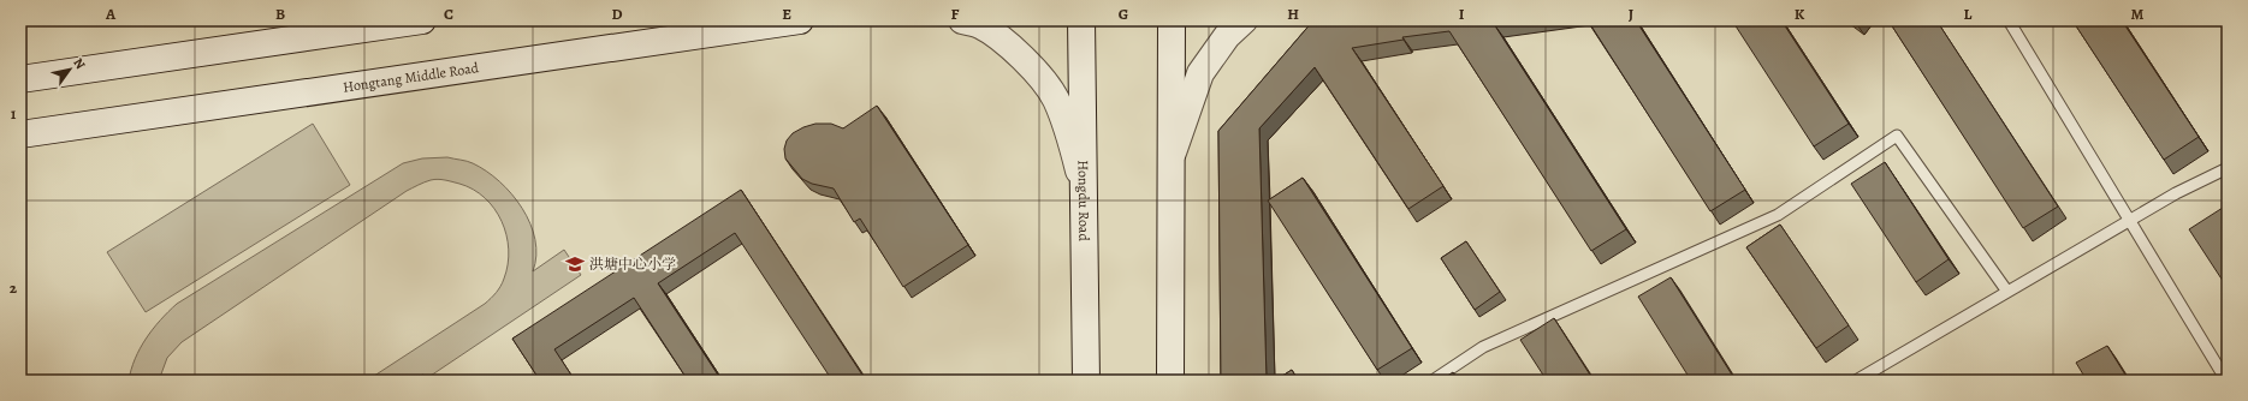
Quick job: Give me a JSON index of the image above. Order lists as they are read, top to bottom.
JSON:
{
  "streets": {
    "main road": ["Hongtang Middle Road", "Hongdu Road"]
  },
  "places": {
    "school or university": ["洪塘中心小学"]
  },
  "north": "top right",
  "grid": {
    "columns": [
      "A",
      "B",
      "C",
      "D",
      "E",
      "F",
      "G",
      "H",
      "I",
      "J",
      "K",
      "L",
      "M"
    ],
    "rows": ["1", "2"]
  }
}
